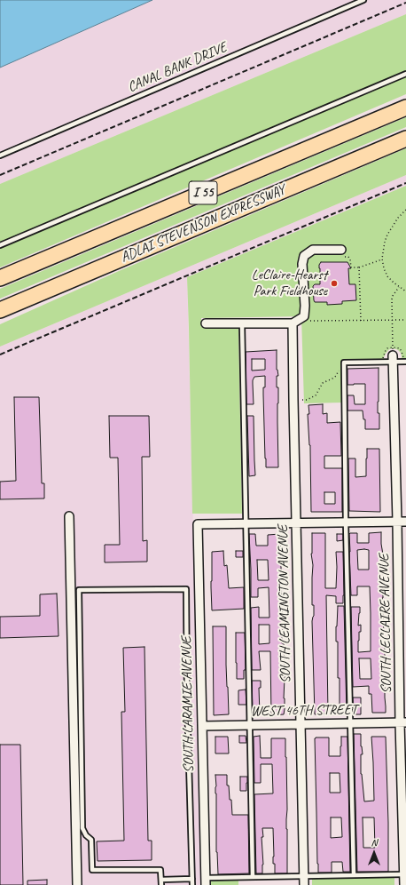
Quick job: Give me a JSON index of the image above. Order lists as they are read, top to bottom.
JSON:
{
  "streets": {
    "highway": ["I 55", "ADLAI STEVENSON EXPRESSWAY"],
    "street": [
      "SOUTH LEAMINGTON AVENUE",
      "SOUTH LECLAIRE AVENUE",
      "SOUTH LARAMIE AVENUE",
      "WEST 46TH STREET"
    ],
    "lane": ["CANAL BANK DRIVE"]
  },
  "crossings": [
    ["SOUTH LEAMINGTON AVENUE", "WEST 46TH STREET"],
    ["SOUTH LECLAIRE AVENUE", "WEST 46TH STREET"],
    ["SOUTH LARAMIE AVENUE", "WEST 46TH STREET"]
  ],
  "places": ["LeClaire-Hearst Park Fieldhouse"],
  "north": "top"
}
